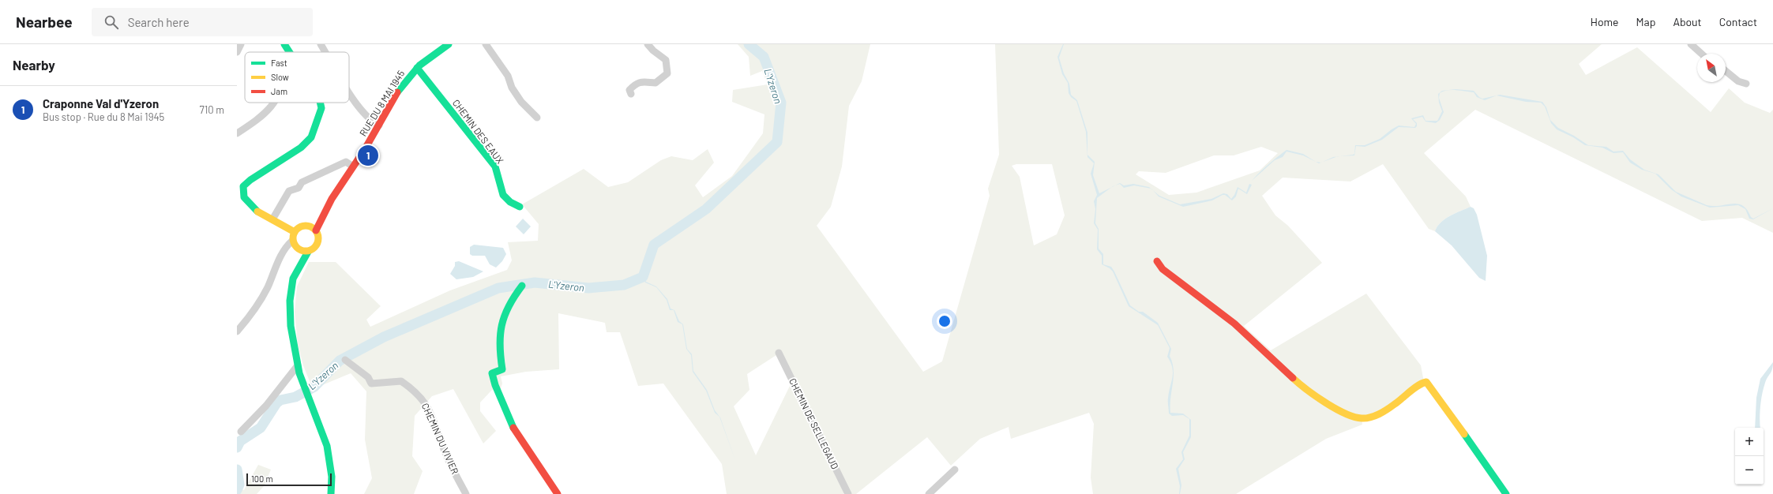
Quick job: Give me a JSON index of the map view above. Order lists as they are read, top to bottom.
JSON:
{
  "streets": {
    "street": [
      "RUE DU 8 MAI 1945",
      "CHEMIN DES EAUX",
      "CHEMIN DE SELLEGAUD",
      "CHEMIN DU VIVIER"
    ]
  },
  "crossings": [
    ["RUE DU 8 MAI 1945", "CHEMIN DES EAUX"]
  ],
  "water": ["L'Yzeron"],
  "legend": ["Fast", "Slow", "Jam"],
  "scale_bar": "100 m",
  "north": "top left",
  "page": {
    "header": "Nearbee",
    "search": "Search here",
    "nav": [
      "Home",
      "Map",
      "About",
      "Contact"
    ],
    "heading": "Nearby",
    "list": [
      {
        "mark": "1",
        "name": "Craponne Val d'Yzeron",
        "note": "Bus stop · Rue du 8 Mai 1945",
        "value": "710 m"
      }
    ],
    "pins": "1",
    "map_buttons": ["+", "−"],
    "scale": "100 m"
  }
}
